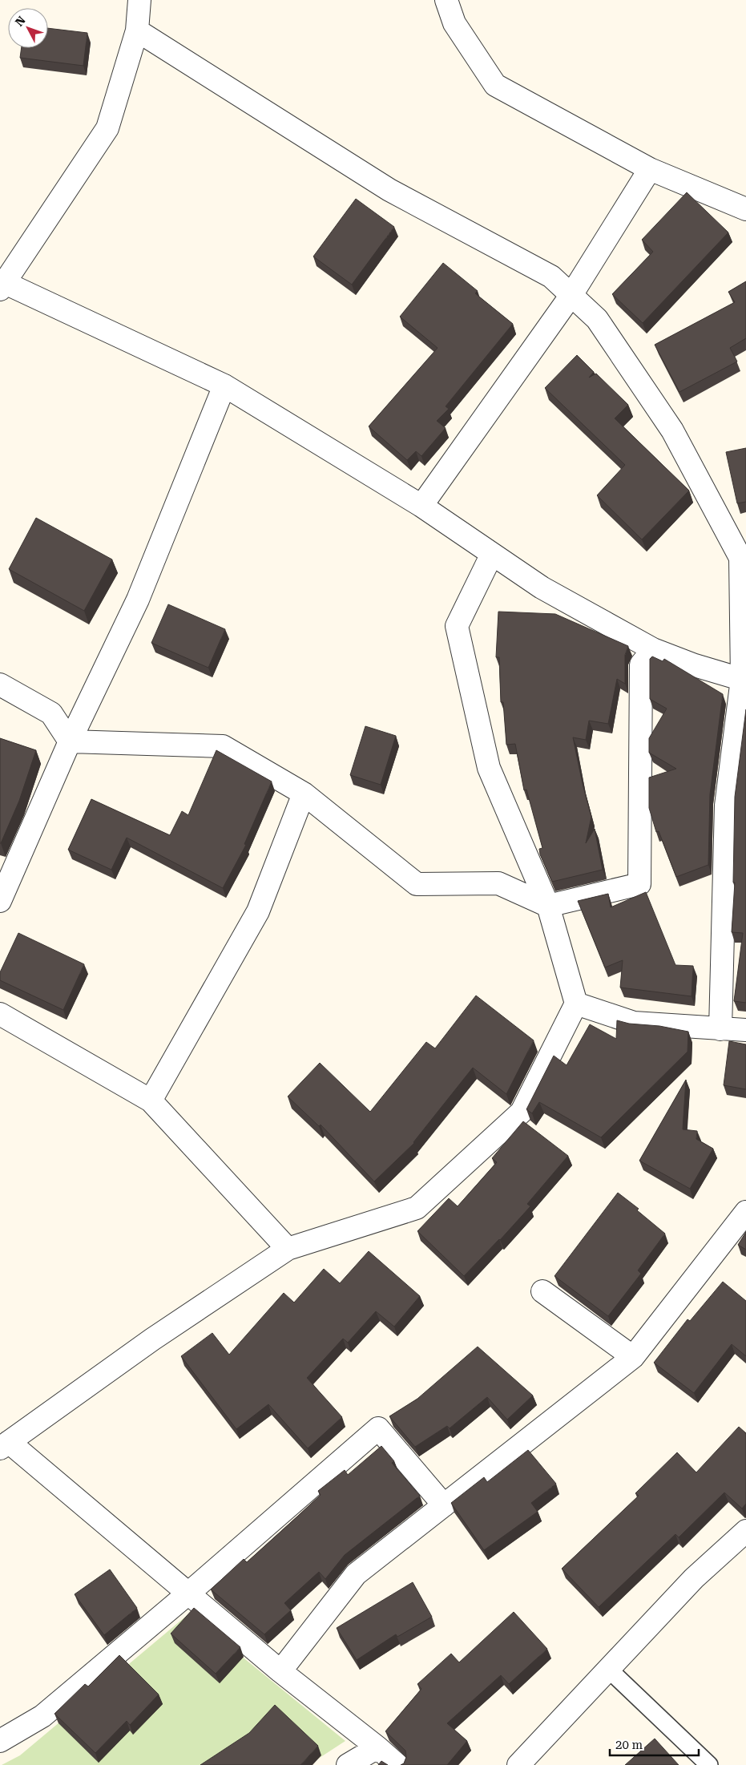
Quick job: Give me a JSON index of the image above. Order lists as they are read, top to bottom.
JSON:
{
  "scale_bar": "20 m",
  "north": "top left"
}
